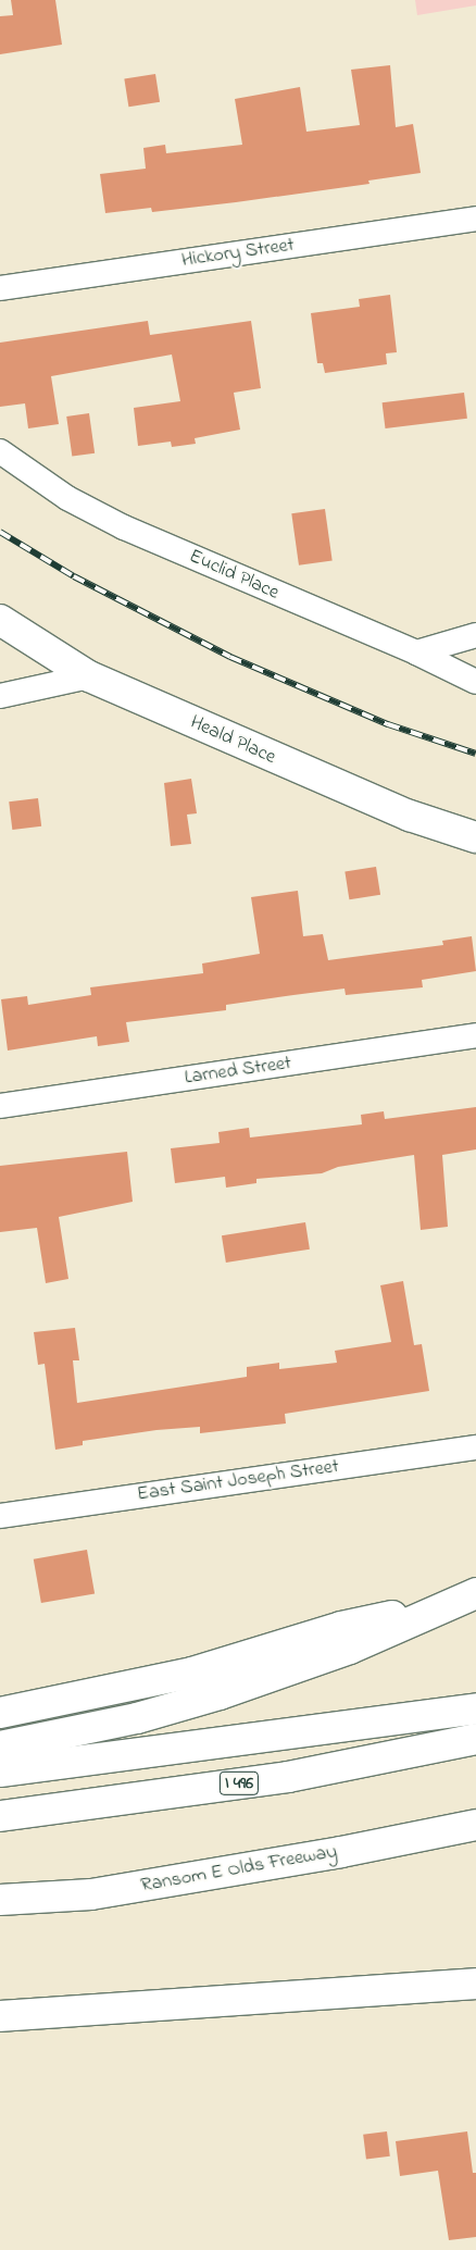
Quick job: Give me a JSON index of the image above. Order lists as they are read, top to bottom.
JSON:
{
  "streets": {
    "main road": ["Heald Place", "I 496", "Ransom E Olds Freeway"],
    "street": [
      "Hickory Street",
      "Euclid Place",
      "Larned Street",
      "East Saint Joseph Street"
    ]
  }
}
